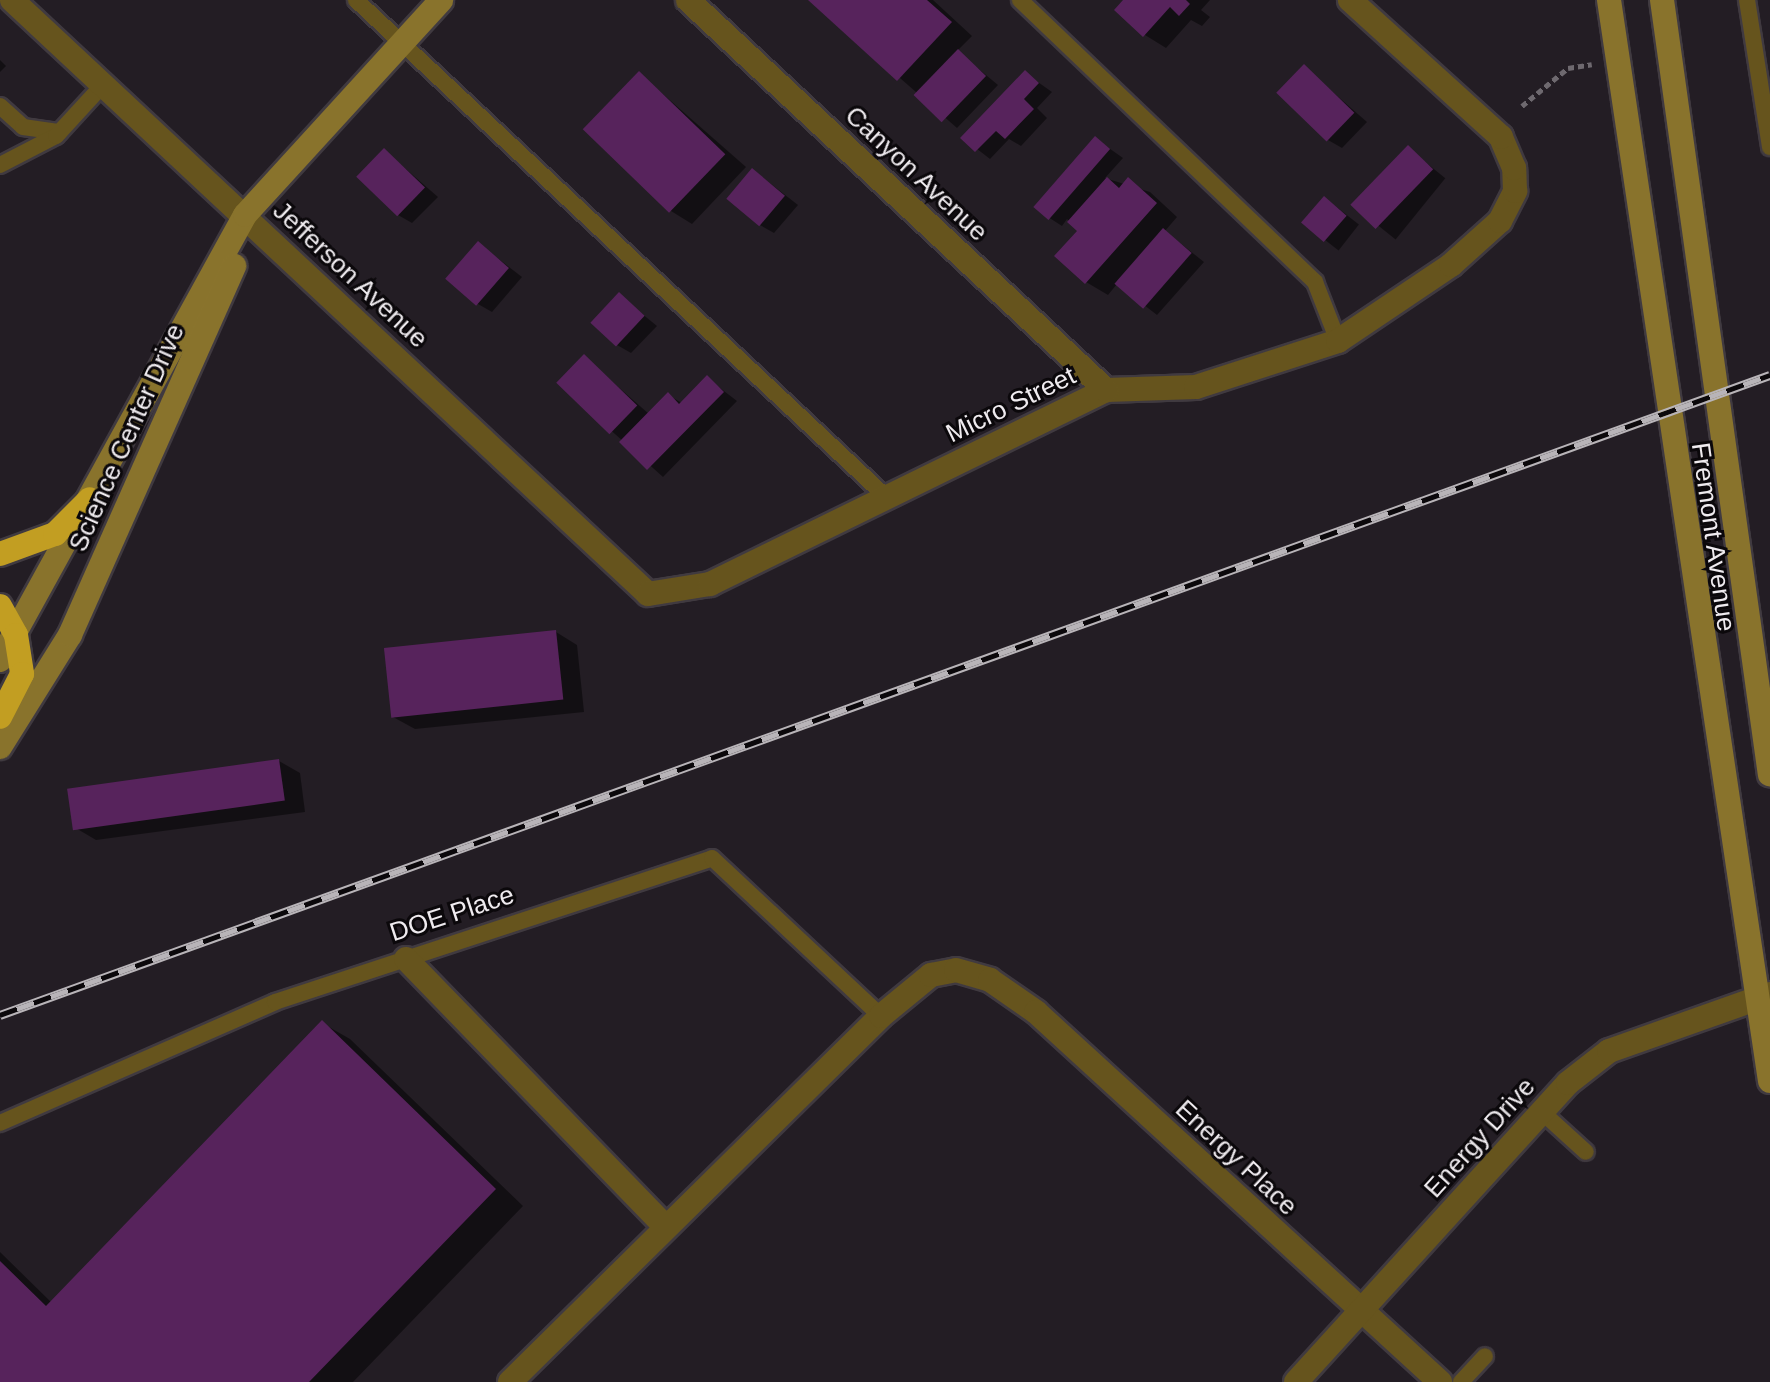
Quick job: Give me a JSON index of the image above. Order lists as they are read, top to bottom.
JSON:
{
  "streets": {
    "street": [
      "Canyon Avenue",
      "Jefferson Avenue",
      "Micro Street",
      "Science Center Drive",
      "Fremont Avenue",
      "Energy Drive",
      "Energy Place"
    ],
    "lane": ["DOE Place"]
  },
  "crossings": [
    ["Canyon Avenue", "Micro Street"],
    ["Jefferson Avenue", "Micro Street"],
    ["Jefferson Avenue", "Science Center Drive"],
    ["Fremont Avenue", "Energy Drive"],
    ["DOE Place", "Energy Place"],
    ["Energy Drive", "Energy Place"]
  ]
}
